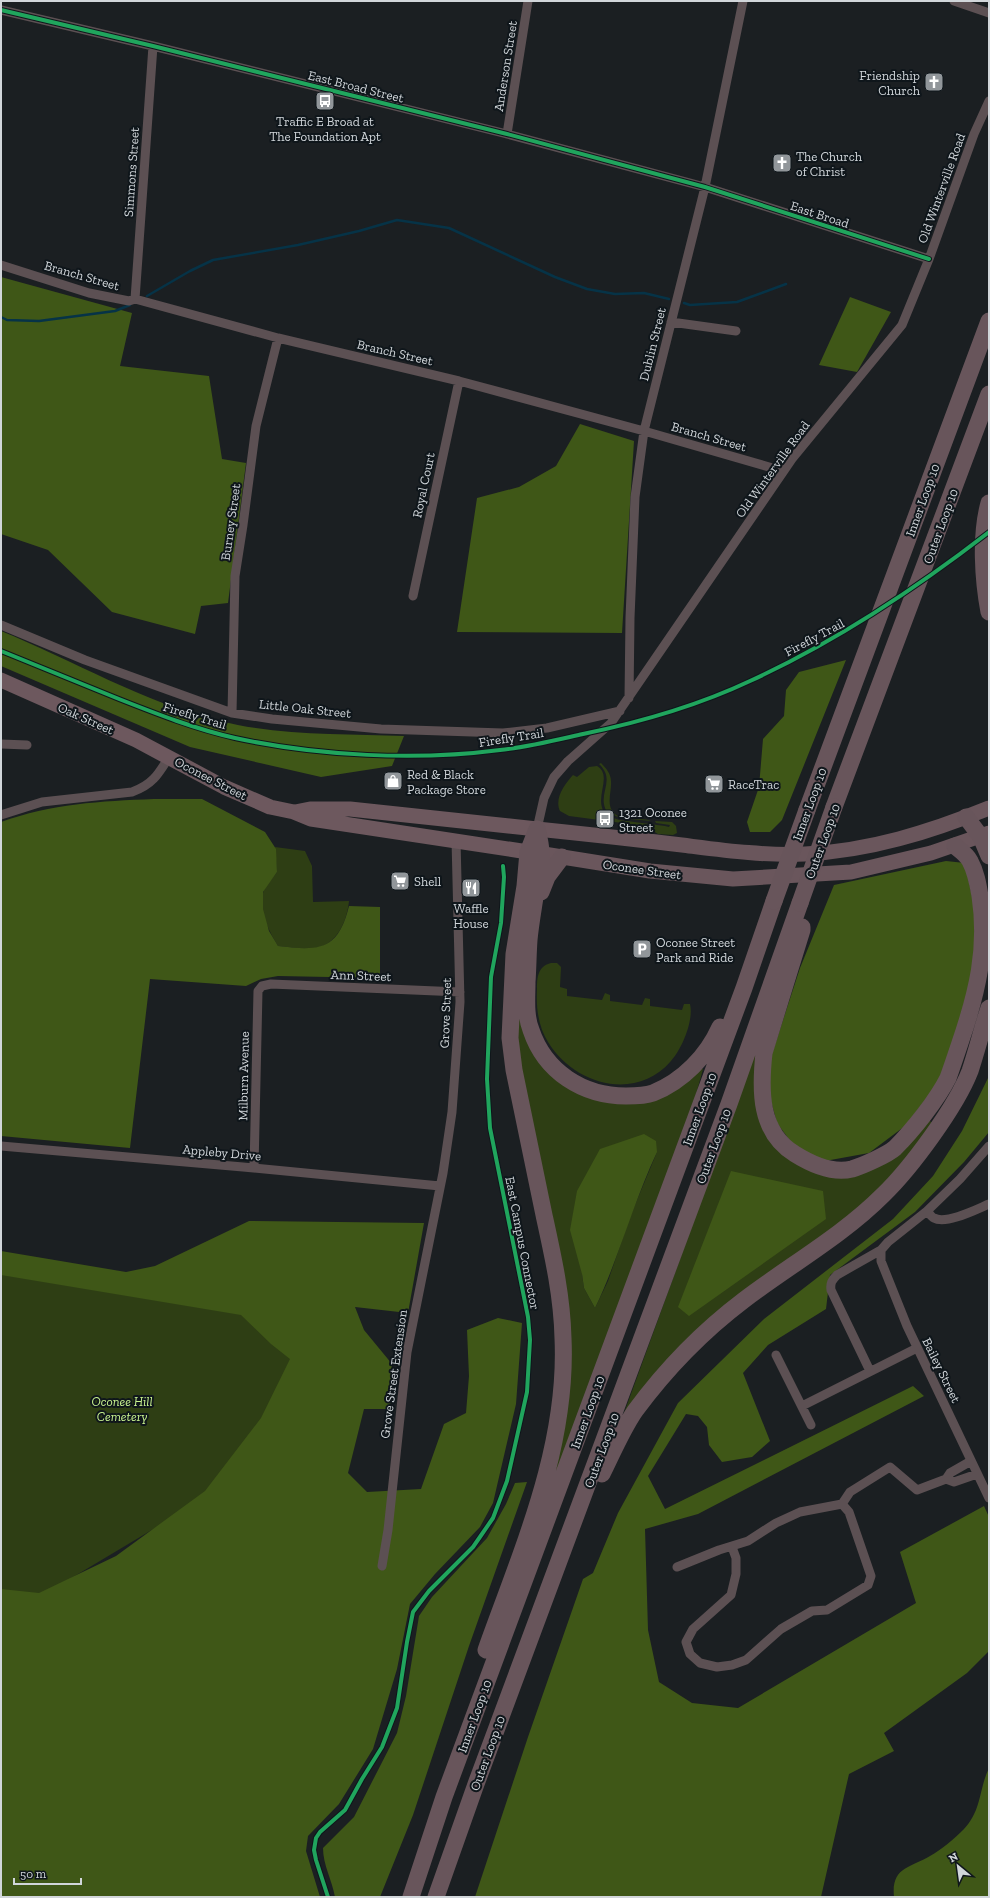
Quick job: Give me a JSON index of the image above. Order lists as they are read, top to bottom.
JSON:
{
  "streets": {
    "highway": ["Inner Loop 10", "Outer Loop 10", "Oconee Street"],
    "main road": ["Oak Street"],
    "street": [
      "Anderson Street",
      "East Broad Street",
      "Simmons Street",
      "Old Winterville Road",
      "East Broad",
      "Branch Street",
      "Dublin Street",
      "Royal Court",
      "Burney Street",
      "Little Oak Street",
      "Ann Street",
      "Grove Street",
      "Milburn Avenue",
      "Appleby Drive",
      "Bailey Street",
      "Grove Street Extension"
    ],
    "cycle path": ["Firefly Trail", "East Campus Connector"]
  },
  "crossings": [
    ["Anderson Street", "East Broad Street"],
    ["East Broad Street", "Simmons Street"],
    ["East Broad Street", "East Broad"],
    ["East Broad Street", "Dublin Street"],
    ["Simmons Street", "Branch Street"],
    ["Old Winterville Road", "East Broad"],
    ["Old Winterville Road", "Branch Street"],
    ["Old Winterville Road", "Dublin Street"],
    ["Old Winterville Road", "Little Oak Street"],
    ["Old Winterville Road", "Oconee Street"],
    ["East Broad", "Dublin Street"],
    ["Branch Street", "Dublin Street"],
    ["Branch Street", "Royal Court"],
    ["Branch Street", "Burney Street"],
    ["Burney Street", "Little Oak Street"],
    ["Oak Street", "Oconee Street"],
    ["Oconee Street", "Grove Street"],
    ["Ann Street", "Grove Street"],
    ["Ann Street", "Milburn Avenue"],
    ["Grove Street", "Appleby Drive"],
    ["Grove Street", "Grove Street Extension"],
    ["Milburn Avenue", "Appleby Drive"],
    ["Appleby Drive", "Grove Street Extension"]
  ],
  "parks": ["Oconee Hill Cemetery"],
  "places": {
    "church": ["Friendship Church", "The Church of Christ"],
    "bus stop": ["Traffic E Broad at The Foundation Apt", "1321 Oconee Street"],
    "shop": ["Red & Black Package Store"],
    "supermarket": ["RaceTrac", "Shell"],
    "restaurant": ["Waffle House"],
    "parking": ["Oconee Street Park and Ride"]
  },
  "scale_bar": "50 m",
  "north": "top left"
}
